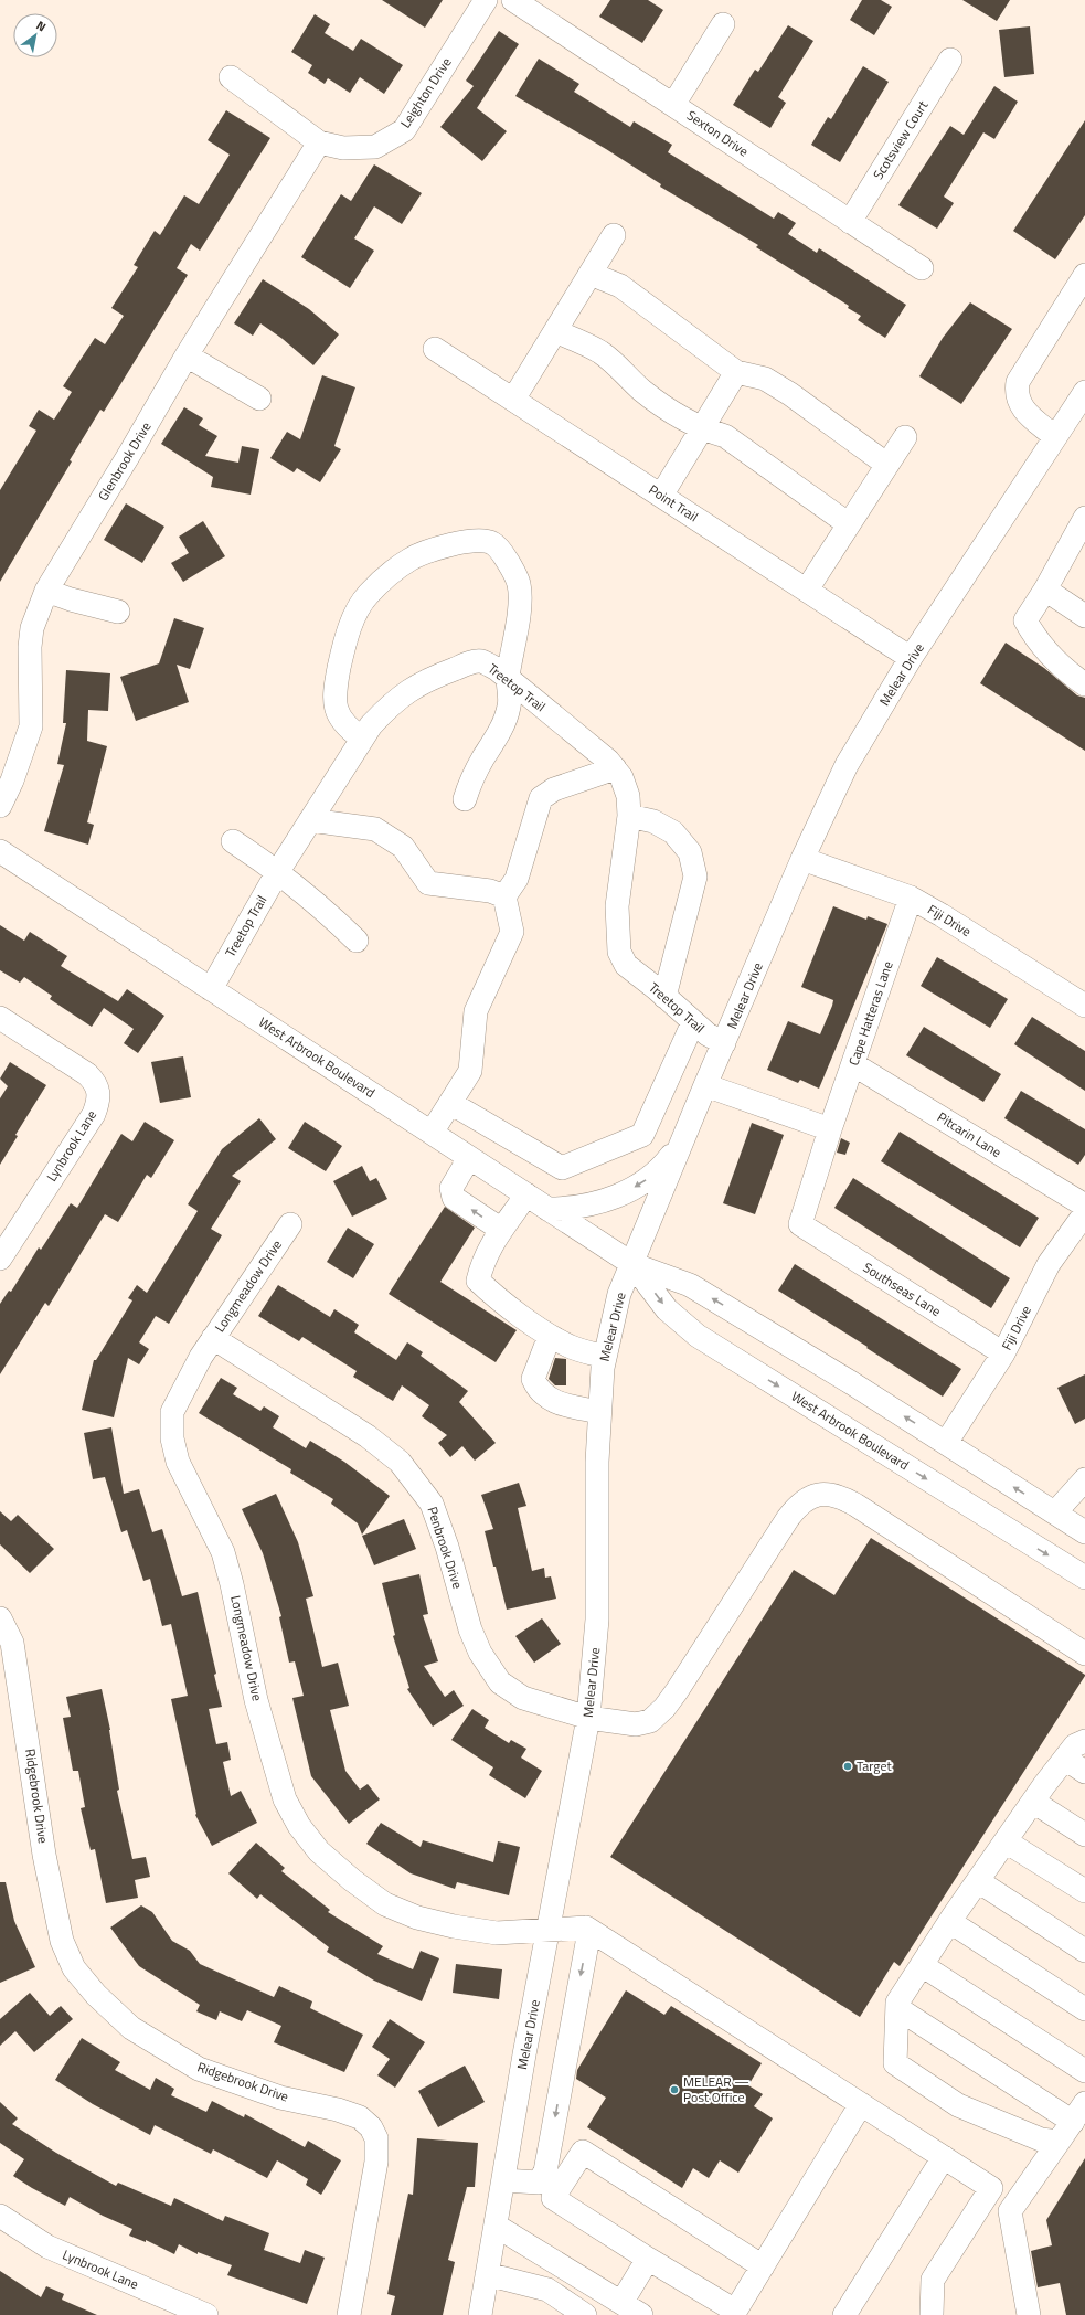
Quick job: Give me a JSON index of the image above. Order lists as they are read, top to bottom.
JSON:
{
  "streets": {
    "street": [
      "Leighton Drive",
      "Sexton Drive",
      "Scotsview Court",
      "Glenbrook Drive",
      "Point Trail",
      "Melear Drive",
      "Treetop Trail",
      "Fiji Drive",
      "Cape Hatteras Lane",
      "West Arbrook Boulevard",
      "Pitcarin Lane",
      "Lynbrook Lane",
      "Longmeadow Drive",
      "Southseas Lane",
      "Penbrook Drive",
      "Ridgebrook Drive"
    ]
  },
  "crossings": [
    ["Leighton Drive", "Glenbrook Drive"],
    ["Sexton Drive", "Scotsview Court"],
    ["Point Trail", "Melear Drive"],
    ["Melear Drive", "Treetop Trail"],
    ["Melear Drive", "Fiji Drive"],
    ["Melear Drive", "West Arbrook Boulevard"],
    ["Melear Drive", "Longmeadow Drive"],
    ["Melear Drive", "Penbrook Drive"],
    ["Treetop Trail", "West Arbrook Boulevard"],
    ["Fiji Drive", "Cape Hatteras Lane"],
    ["Fiji Drive", "West Arbrook Boulevard"],
    ["Fiji Drive", "Southseas Lane"],
    ["Cape Hatteras Lane", "Pitcarin Lane"],
    ["Cape Hatteras Lane", "Southseas Lane"],
    ["Longmeadow Drive", "Penbrook Drive"]
  ],
  "places": ["Target", "MELEAR — Post Office"],
  "north": "top right"
}
